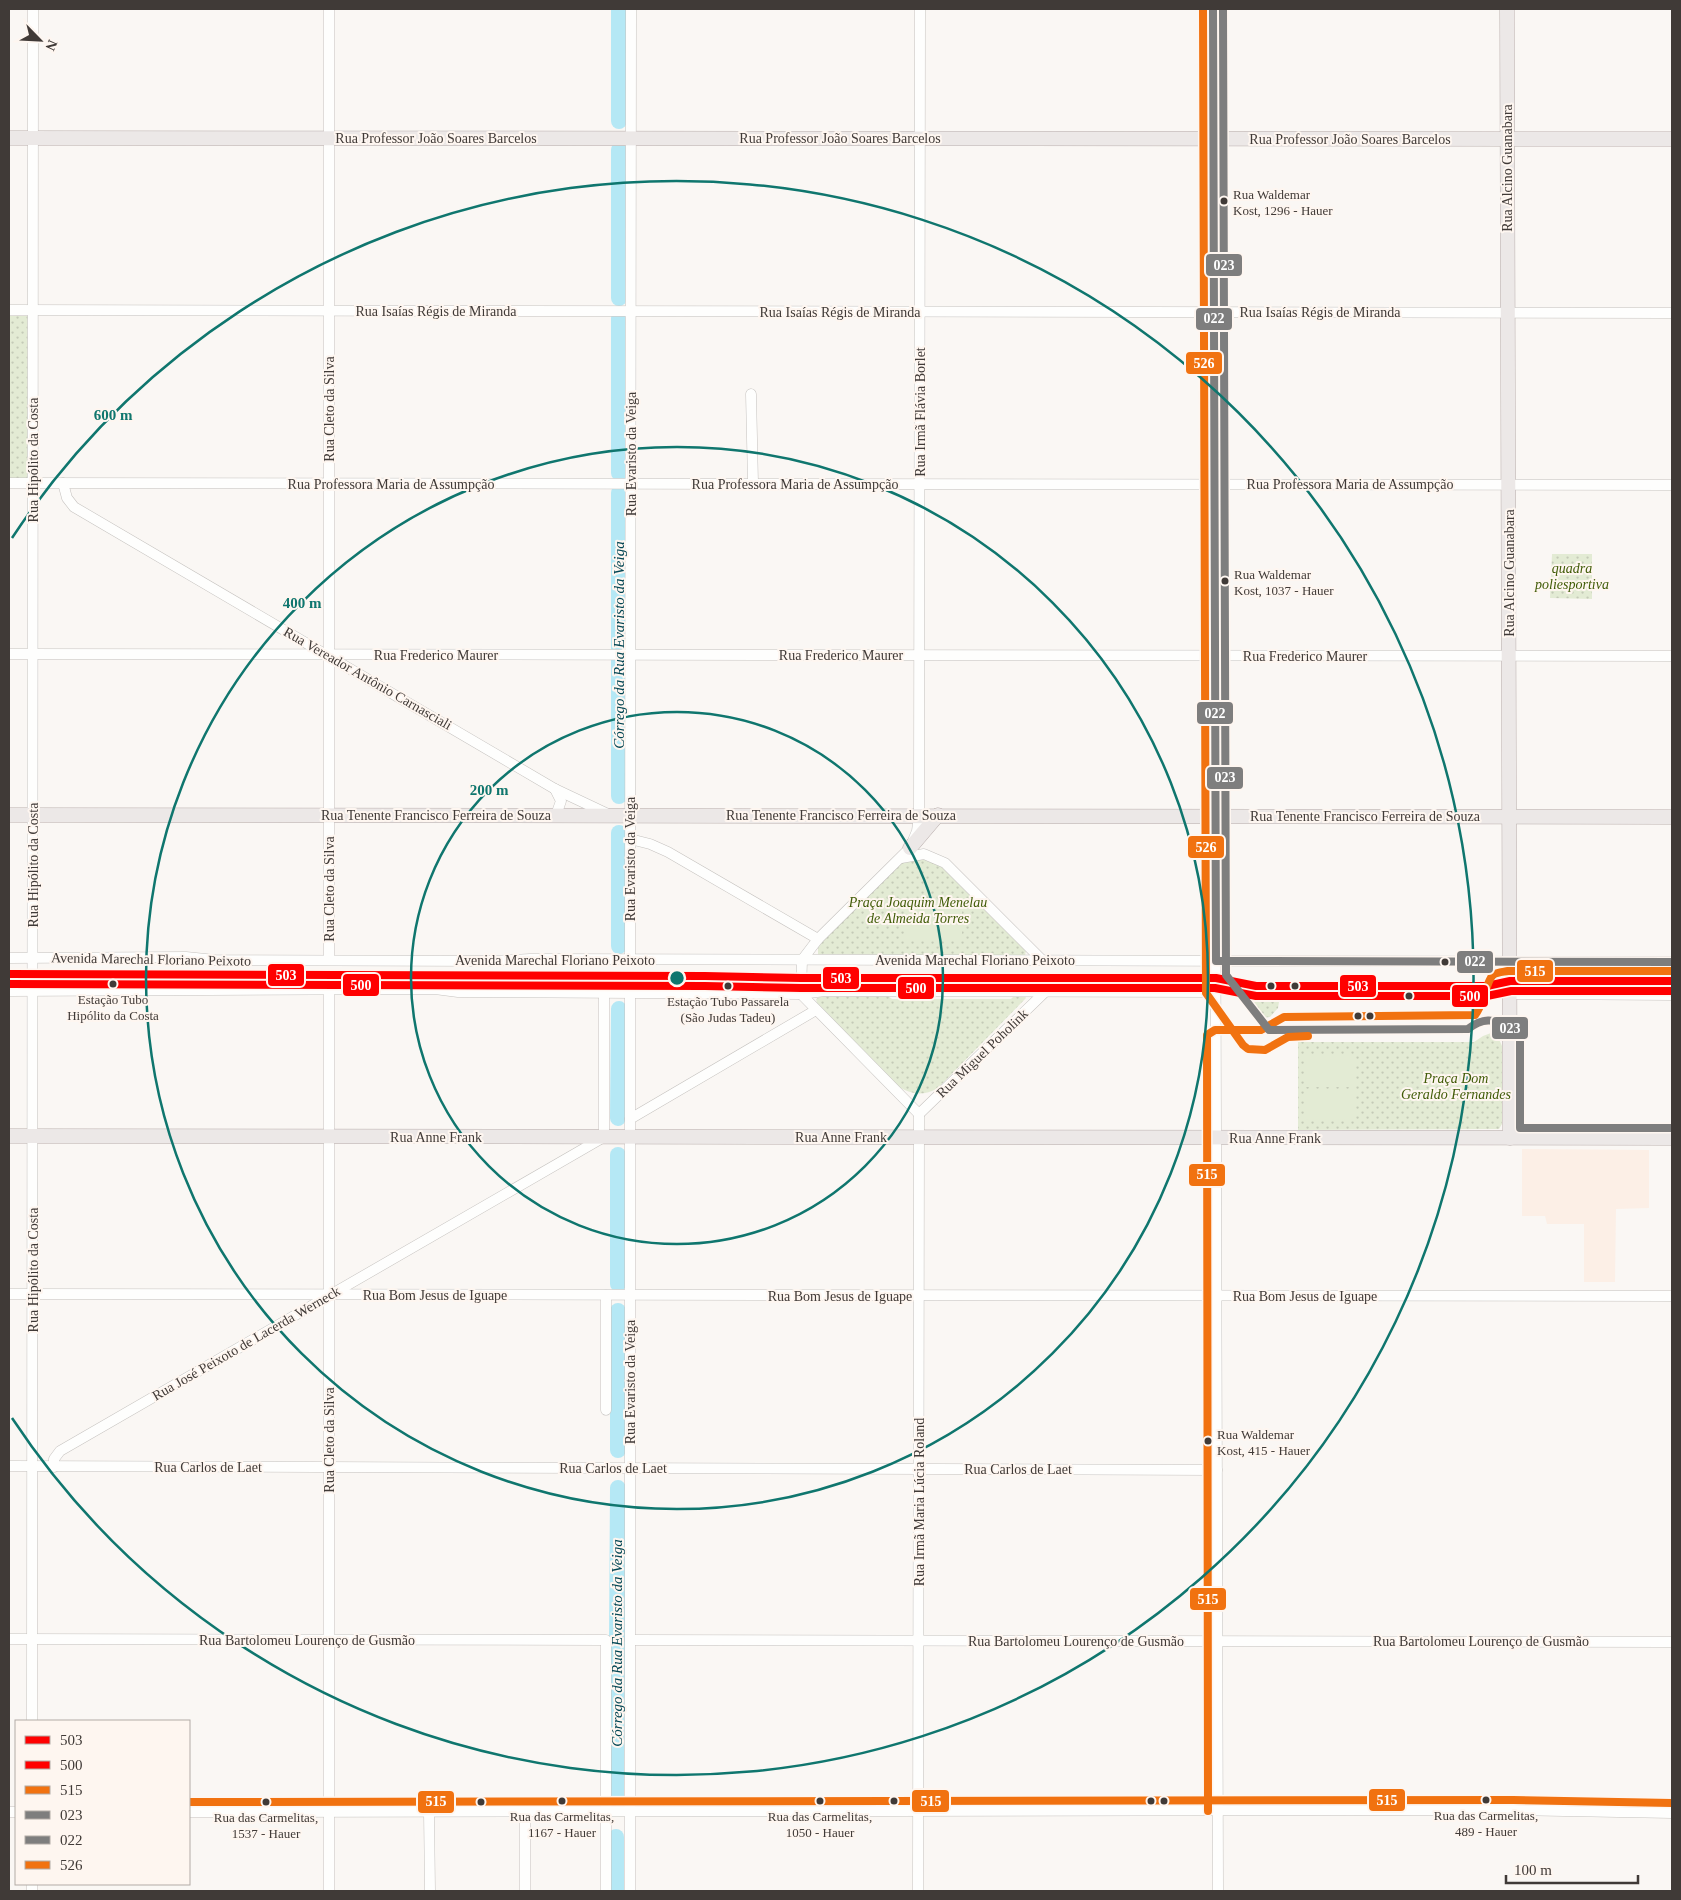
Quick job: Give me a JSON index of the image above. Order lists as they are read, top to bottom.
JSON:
{
  "streets": {
    "main road": [
      "Rua Professor João Soares Barcelos",
      "Rua Alcino Guanabara",
      "Rua Tenente Francisco Ferreira de Souza",
      "Rua Anne Frank"
    ],
    "street": [
      "Rua Isaías Régis de Miranda",
      "Rua Cleto da Silva",
      "Rua Irmã Flávia Borlet",
      "Rua Evaristo da Veiga",
      "Rua Hipólito da Costa",
      "Rua Professora Maria de Assumpção",
      "Rua Frederico Maurer",
      "Rua Vereador Antônio Carnasciali",
      "Avenida Marechal Floriano Peixoto",
      "Rua Miguel Poholink",
      "Rua Bom Jesus de Iguape",
      "Rua José Peixoto de Lacerda Werneck",
      "Rua Carlos de Laet",
      "Rua Irmã Maria Lúcia Roland",
      "Rua Bartolomeu Lourenço de Gusmão"
    ]
  },
  "crossings": [
    ["Rua Professor João Soares Barcelos", "Rua Alcino Guanabara"],
    ["Rua Professor João Soares Barcelos", "Rua Cleto da Silva"],
    ["Rua Professor João Soares Barcelos", "Rua Irmã Flávia Borlet"],
    ["Rua Professor João Soares Barcelos", "Rua Evaristo da Veiga"],
    ["Rua Professor João Soares Barcelos", "Rua Hipólito da Costa"],
    ["Rua Alcino Guanabara", "Rua Isaías Régis de Miranda"],
    ["Rua Alcino Guanabara", "Rua Professora Maria de Assumpção"],
    ["Rua Alcino Guanabara", "Rua Frederico Maurer"],
    ["Rua Alcino Guanabara", "Rua Tenente Francisco Ferreira de Souza"],
    ["Rua Alcino Guanabara", "Avenida Marechal Floriano Peixoto"],
    ["Rua Alcino Guanabara", "Rua Anne Frank"],
    ["Rua Isaías Régis de Miranda", "Rua Cleto da Silva"],
    ["Rua Isaías Régis de Miranda", "Rua Irmã Flávia Borlet"],
    ["Rua Isaías Régis de Miranda", "Rua Evaristo da Veiga"],
    ["Rua Isaías Régis de Miranda", "Rua Hipólito da Costa"],
    ["Rua Cleto da Silva", "Rua Professora Maria de Assumpção"],
    ["Rua Cleto da Silva", "Rua Frederico Maurer"],
    ["Rua Cleto da Silva", "Rua Vereador Antônio Carnasciali"],
    ["Rua Cleto da Silva", "Rua Tenente Francisco Ferreira de Souza"],
    ["Rua Cleto da Silva", "Avenida Marechal Floriano Peixoto"],
    ["Rua Cleto da Silva", "Rua Anne Frank"],
    ["Rua Cleto da Silva", "Rua Bom Jesus de Iguape"],
    ["Rua Cleto da Silva", "Rua José Peixoto de Lacerda Werneck"],
    ["Rua Cleto da Silva", "Rua Carlos de Laet"],
    ["Rua Cleto da Silva", "Rua Bartolomeu Lourenço de Gusmão"],
    ["Rua Irmã Flávia Borlet", "Rua Professora Maria de Assumpção"],
    ["Rua Irmã Flávia Borlet", "Rua Frederico Maurer"],
    ["Rua Irmã Flávia Borlet", "Rua Tenente Francisco Ferreira de Souza"],
    ["Rua Evaristo da Veiga", "Rua Professora Maria de Assumpção"],
    ["Rua Evaristo da Veiga", "Rua Frederico Maurer"],
    ["Rua Evaristo da Veiga", "Rua Tenente Francisco Ferreira de Souza"],
    ["Rua Evaristo da Veiga", "Avenida Marechal Floriano Peixoto"],
    ["Rua Evaristo da Veiga", "Rua Anne Frank"],
    ["Rua Evaristo da Veiga", "Rua Bom Jesus de Iguape"],
    ["Rua Evaristo da Veiga", "Rua Carlos de Laet"],
    ["Rua Evaristo da Veiga", "Rua Bartolomeu Lourenço de Gusmão"],
    ["Rua Hipólito da Costa", "Rua Professora Maria de Assumpção"],
    ["Rua Hipólito da Costa", "Rua Frederico Maurer"],
    ["Rua Hipólito da Costa", "Rua Tenente Francisco Ferreira de Souza"],
    ["Rua Hipólito da Costa", "Avenida Marechal Floriano Peixoto"],
    ["Rua Hipólito da Costa", "Rua Anne Frank"],
    ["Rua Hipólito da Costa", "Rua Bom Jesus de Iguape"],
    ["Rua Hipólito da Costa", "Rua Carlos de Laet"],
    ["Rua Hipólito da Costa", "Rua Bartolomeu Lourenço de Gusmão"],
    ["Rua Professora Maria de Assumpção", "Rua Vereador Antônio Carnasciali"],
    ["Rua Frederico Maurer", "Rua Vereador Antônio Carnasciali"],
    ["Rua Vereador Antônio Carnasciali", "Rua Tenente Francisco Ferreira de Souza"],
    ["Avenida Marechal Floriano Peixoto", "Rua Miguel Poholink"],
    ["Rua Miguel Poholink", "Rua Irmã Maria Lúcia Roland"],
    ["Rua Anne Frank", "Rua José Peixoto de Lacerda Werneck"],
    ["Rua Anne Frank", "Rua Irmã Maria Lúcia Roland"],
    ["Rua Bom Jesus de Iguape", "Rua José Peixoto de Lacerda Werneck"],
    ["Rua Bom Jesus de Iguape", "Rua Irmã Maria Lúcia Roland"],
    ["Rua José Peixoto de Lacerda Werneck", "Rua Carlos de Laet"],
    ["Rua Carlos de Laet", "Rua Irmã Maria Lúcia Roland"],
    ["Rua Irmã Maria Lúcia Roland", "Rua Bartolomeu Lourenço de Gusmão"]
  ],
  "water": ["Córrego da Rua Evaristo da Veiga"],
  "parks": ["quadra poliesportiva", "Praça Joaquim Menelau de Almeida Torres", "Praça Dom Geraldo Fernandes"],
  "places": [
    "Rua Waldemar Kost, 1296 - Hauer",
    "Rua Waldemar Kost, 1037 - Hauer",
    "Estação Tubo Hipólito da Costa",
    "Estação Tubo Passarela (São Judas Tadeu)",
    "Rua Waldemar Kost, 415 - Hauer",
    "Rua das Carmelitas, 489 - Hauer",
    "Rua das Carmelitas, 1167 - Hauer",
    "Rua das Carmelitas, 1050 - Hauer",
    "Rua das Carmelitas, 1537 - Hauer"
  ],
  "lines": [
    "transit line 023",
    "transit line 022",
    "transit line 526",
    "transit line 515",
    "transit line 503",
    "transit line 500"
  ],
  "legend": [
    "503",
    "500",
    "515",
    "023",
    "022",
    "526"
  ],
  "scale_bar": "100 m",
  "north": "bottom right",
  "rings": ["600 m", "400 m", "200 m"]
}
